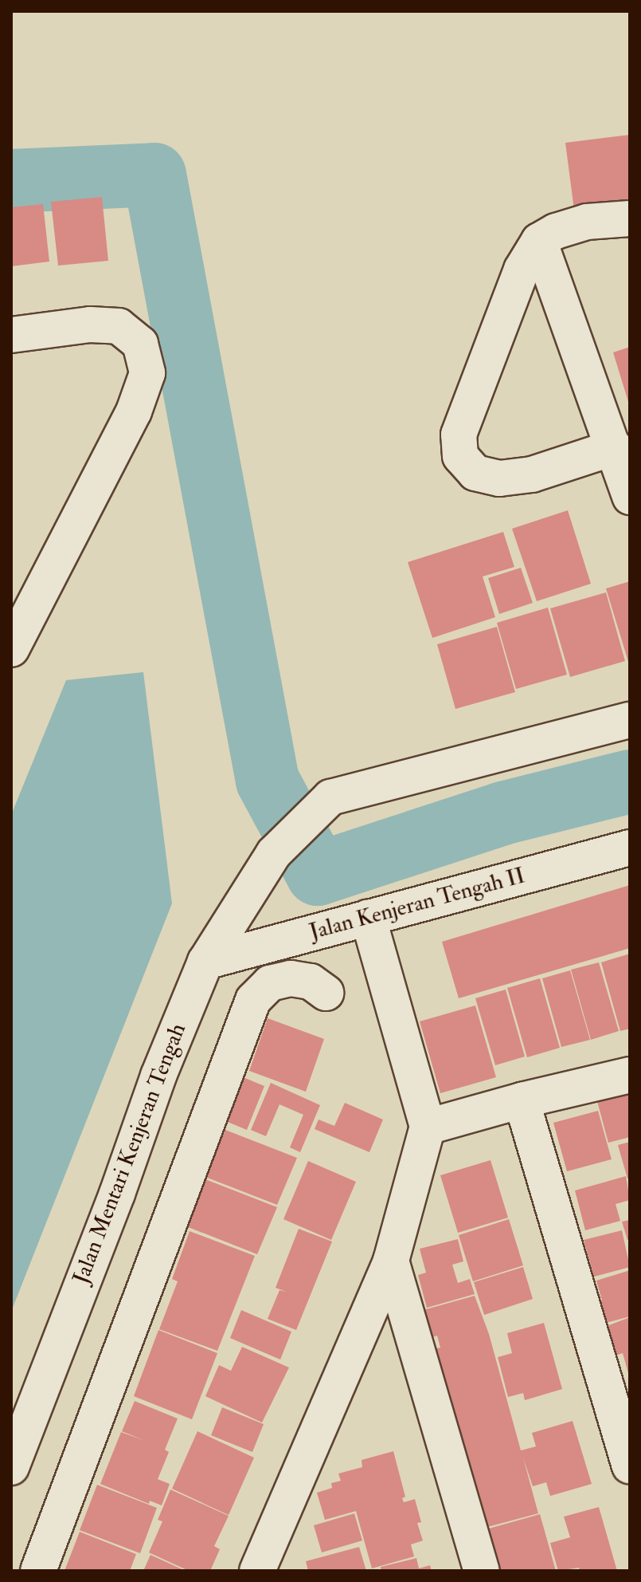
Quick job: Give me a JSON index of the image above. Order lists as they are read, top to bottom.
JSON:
{
  "streets": {
    "street": ["Jalan Kenjeran Tengah II", "Jalan Mentari Kenjeran Tengah"]
  },
  "crossings": [
    ["Jalan Kenjeran Tengah II", "Jalan Mentari Kenjeran Tengah"]
  ]
}
